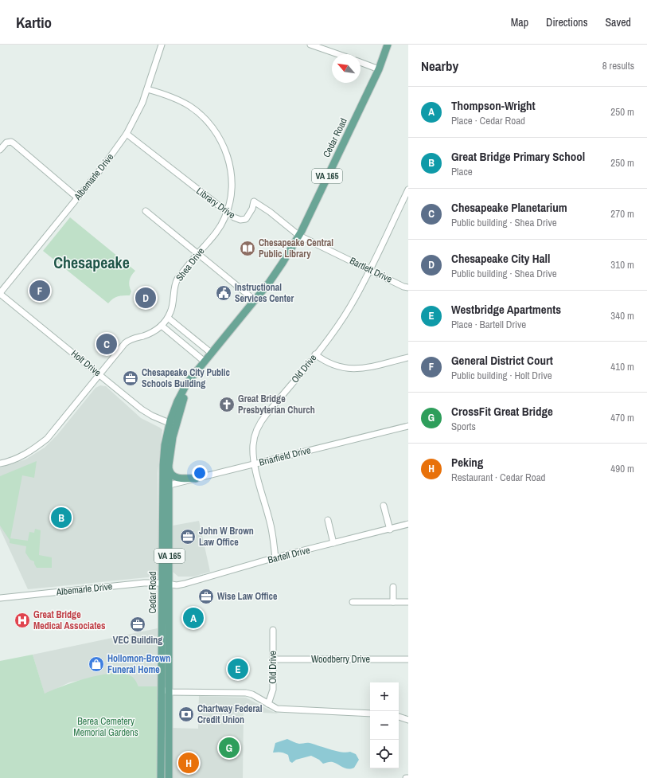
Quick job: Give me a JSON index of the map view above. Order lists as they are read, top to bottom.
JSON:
{
  "streets": {
    "main road": ["Cedar Road", "VA 165"],
    "street": [
      "Albemarle Drive",
      "Library Drive",
      "Shea Drive",
      "Bartlett Drive",
      "Holt Drive",
      "Old Drive",
      "Briarfield Drive",
      "Bartell Drive",
      "Woodberry Drive"
    ]
  },
  "crossings": [
    ["Cedar Road", "Albemarle Drive"],
    ["Cedar Road", "Library Drive"],
    ["Cedar Road", "Bartlett Drive"],
    ["Cedar Road", "Holt Drive"],
    ["Cedar Road", "Briarfield Drive"],
    ["Cedar Road", "Bartell Drive"],
    ["Albemarle Drive", "Library Drive"],
    ["Albemarle Drive", "Shea Drive"],
    ["Albemarle Drive", "Holt Drive"],
    ["Albemarle Drive", "Bartell Drive"],
    ["Library Drive", "Shea Drive"],
    ["Library Drive", "Bartlett Drive"],
    ["Shea Drive", "Holt Drive"],
    ["Bartlett Drive", "Old Drive"],
    ["Old Drive", "Briarfield Drive"],
    ["Old Drive", "Bartell Drive"],
    ["Old Drive", "Woodberry Drive"]
  ],
  "districts": ["Chesapeake"],
  "parks": ["Berea Cemetery Memorial Gardens"],
  "places": {
    "library": ["Chesapeake Central Public Library"],
    "public building": ["Instructional Services Center"],
    "office": [
      "Chesapeake City Public Schools Building",
      "John W Brown Law Office",
      "Wise Law Office",
      "VEC Building"
    ],
    "church": ["Great Bridge Presbyterian Church"],
    "hospital": ["Great Bridge Medical Associates"],
    "shop": ["Hollomon-Brown Funeral Home"],
    "bank": ["Chartway Federal Credit Union"]
  },
  "north": "top left",
  "page": {
    "header": "Kartio",
    "nav": ["Map", "Directions", "Saved"],
    "heading": ["Nearby", "8 results"],
    "list": [
      {
        "mark": "A",
        "name": "Thompson-Wright",
        "note": "Place · Cedar Road",
        "value": "250 m"
      },
      {
        "mark": "B",
        "name": "Great Bridge Primary School",
        "note": "Place",
        "value": "250 m"
      },
      {
        "mark": "C",
        "name": "Chesapeake Planetarium",
        "note": "Public building · Shea Drive",
        "value": "270 m"
      },
      {
        "mark": "D",
        "name": "Chesapeake City Hall",
        "note": "Public building · Shea Drive",
        "value": "310 m"
      },
      {
        "mark": "E",
        "name": "Westbridge Apartments",
        "note": "Place · Bartell Drive",
        "value": "340 m"
      },
      {
        "mark": "F",
        "name": "General District Court",
        "note": "Public building · Holt Drive",
        "value": "410 m"
      },
      {
        "mark": "G",
        "name": "CrossFit Great Bridge",
        "note": "Sports",
        "value": "470 m"
      },
      {
        "mark": "H",
        "name": "Peking",
        "note": "Restaurant · Cedar Road",
        "value": "490 m"
      }
    ],
    "pins": [
      "F",
      "D",
      "C",
      "B",
      "A",
      "E",
      "G",
      "H"
    ],
    "map_buttons": ["+", "−"]
  }
}
